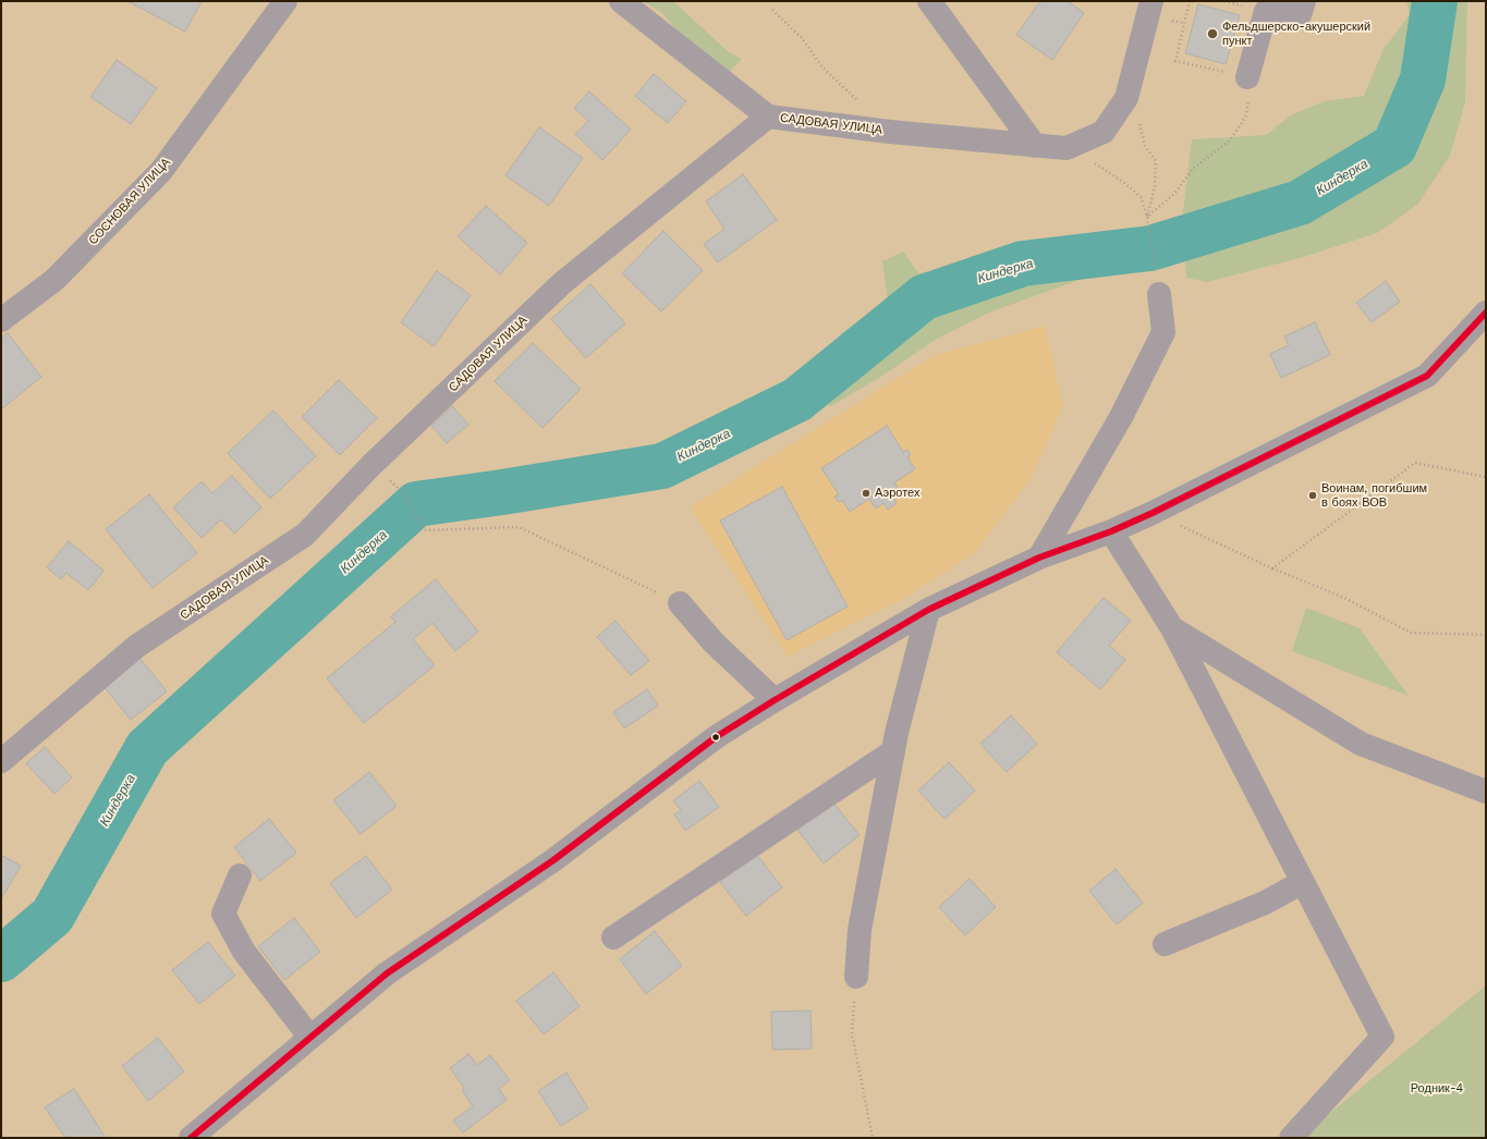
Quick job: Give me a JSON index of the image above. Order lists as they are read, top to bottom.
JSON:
{
  "streets": {
    "street": ["САДОВАЯ УЛИЦА", "СОСНОВАЯ УЛИЦА"]
  },
  "water": ["Киндерка"],
  "parks": ["Родник-4"],
  "places": ["Фельдшерско-акушерский пункт", "Аэротех", "Воинам, погибшим в боях ВОВ"]
}
